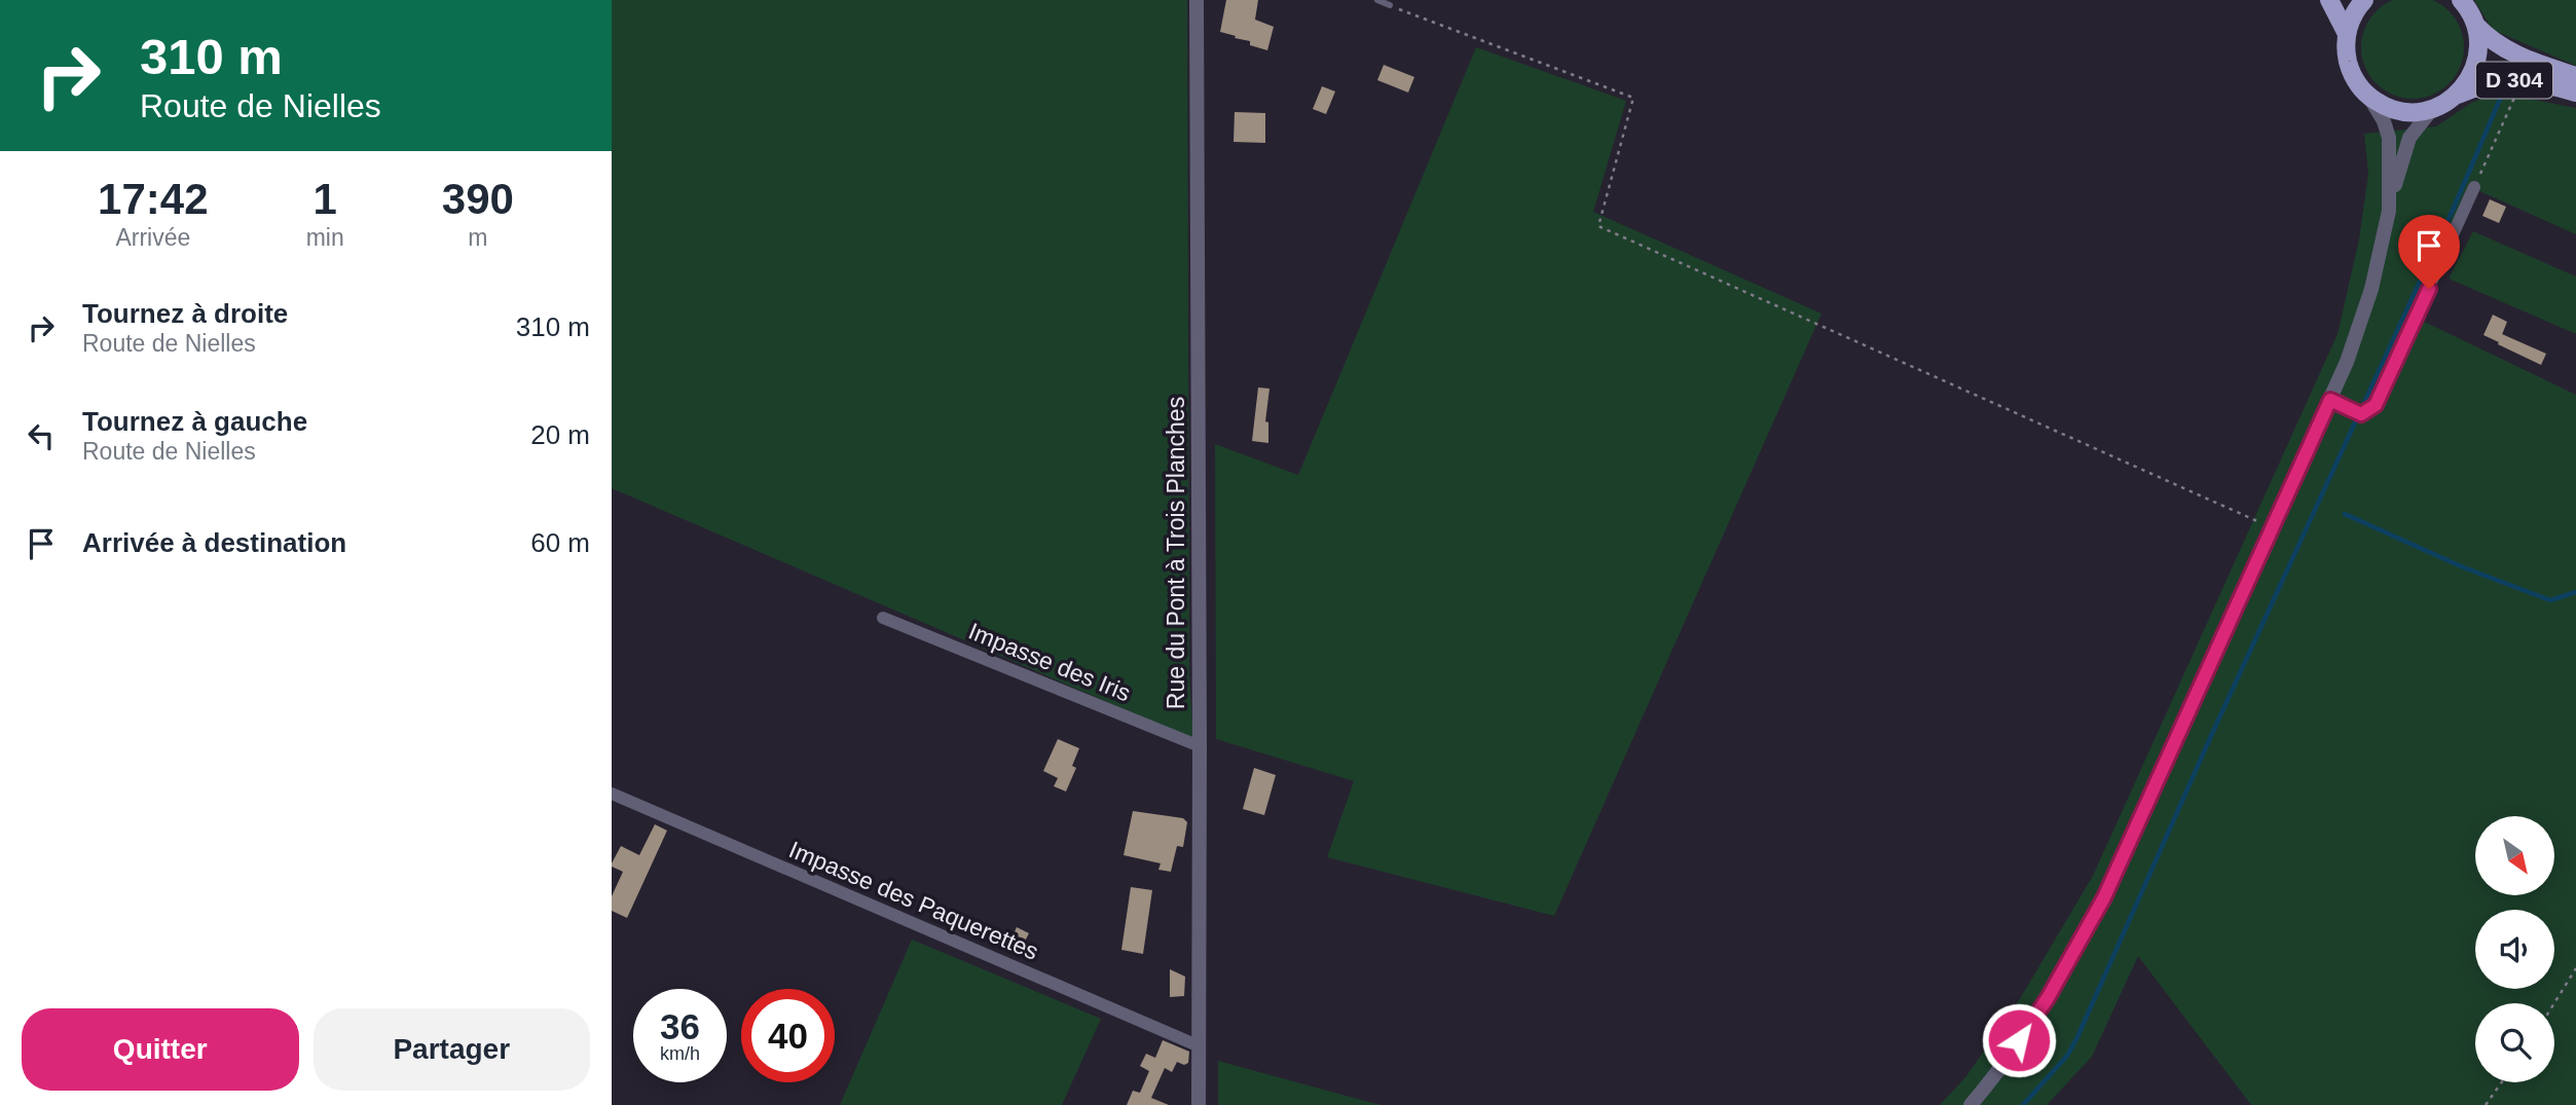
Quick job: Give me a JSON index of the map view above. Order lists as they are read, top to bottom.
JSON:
{
  "streets": {
    "main road": ["D 304"],
    "street": ["Rue du Pont à Trois Planches", "Impasse des Iris", "Impasse des Paquerettes"]
  },
  "crossings": [
    ["Rue du Pont à Trois Planches", "Impasse des Iris"],
    ["Rue du Pont à Trois Planches", "Impasse des Paquerettes"]
  ],
  "north": "bottom right",
  "page": {
    "turn": ["310 m", "Route de Nielles"],
    "eta": [
      "17:42",
      "Arrivée",
      "1",
      "min",
      "390",
      "m"
    ],
    "list": [
      {
        "name": "Tournez à droite",
        "note": "Route de Nielles",
        "value": "310 m"
      },
      {
        "name": "Tournez à gauche",
        "note": "Route de Nielles",
        "value": "20 m"
      },
      {
        "name": "Arrivée à destination",
        "value": "60 m"
      }
    ],
    "speed": "36 km/h",
    "limit": "40",
    "buttons": ["Quitter", "Partager"]
  }
}
